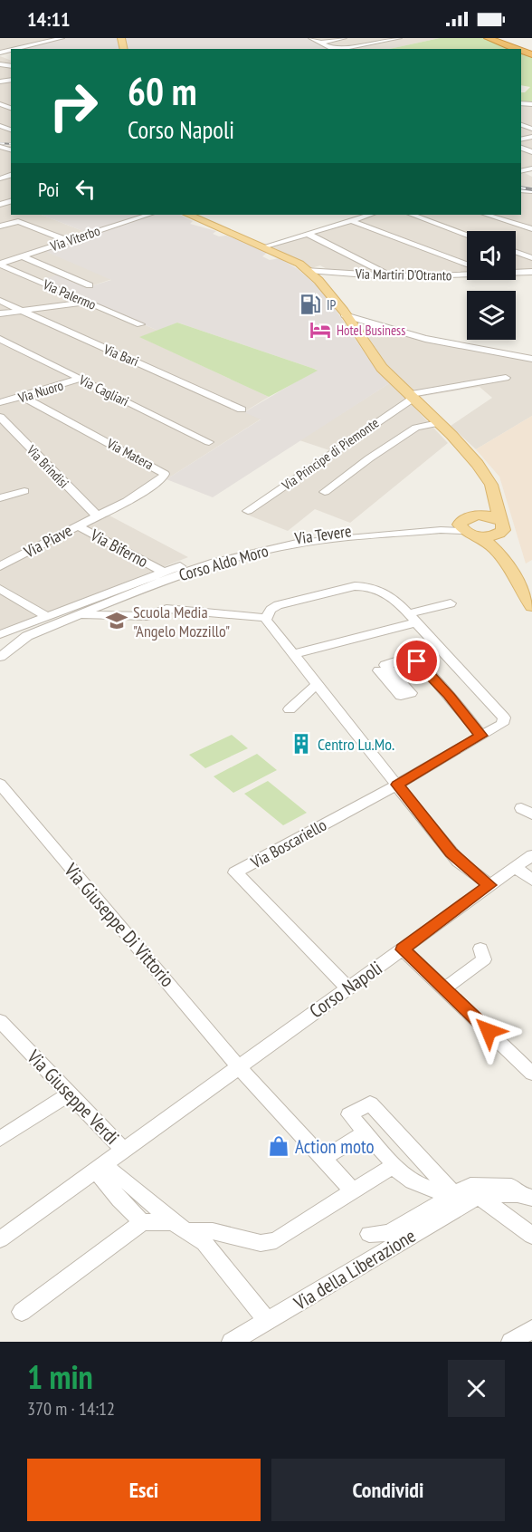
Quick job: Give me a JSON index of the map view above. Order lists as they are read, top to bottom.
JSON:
{
  "streets": {
    "street": [
      "Via Viterbo",
      "Via Martiri D'Otranto",
      "Via Palermo",
      "Via Bari",
      "Via Cagliari",
      "Via Nuoro",
      "Via Matera",
      "Via Principe di Piemonte",
      "Via Brindisi",
      "Via Tevere",
      "Via Piave",
      "Via Biferno",
      "Corso Aldo Moro",
      "Via Boscariello",
      "Via Giuseppe Di Vittorio",
      "Corso Napoli",
      "Via Giuseppe Verdi",
      "Via della Liberazione"
    ]
  },
  "crossings": [
    ["Via Viterbo", "Via Palermo"],
    ["Via Cagliari", "Via Nuoro"],
    ["Via Nuoro", "Via Matera"],
    ["Via Matera", "Via Brindisi"],
    ["Via Matera", "Via Piave"],
    ["Via Brindisi", "Via Piave"],
    ["Via Tevere", "Via Biferno"],
    ["Via Tevere", "Corso Aldo Moro"],
    ["Via Piave", "Via Biferno"],
    ["Via Boscariello", "Corso Napoli"],
    ["Via Giuseppe Di Vittorio", "Corso Napoli"],
    ["Corso Napoli", "Via Giuseppe Verdi"]
  ],
  "places": {
    "fuel station": ["IP"],
    "hotel": ["Hotel Business"],
    "school or university": ["Scuola Media \"Angelo Mozzillo\""],
    "building": ["Centro Lu.Mo."],
    "shop": ["Action moto"]
  },
  "page": {
    "status": "14:11",
    "turn": ["60 m", "Corso Napoli"],
    "then": "Poi",
    "heading": ["1 min", "370 m · 14:12"],
    "buttons": ["Esci", "Condividi"]
  }
}
